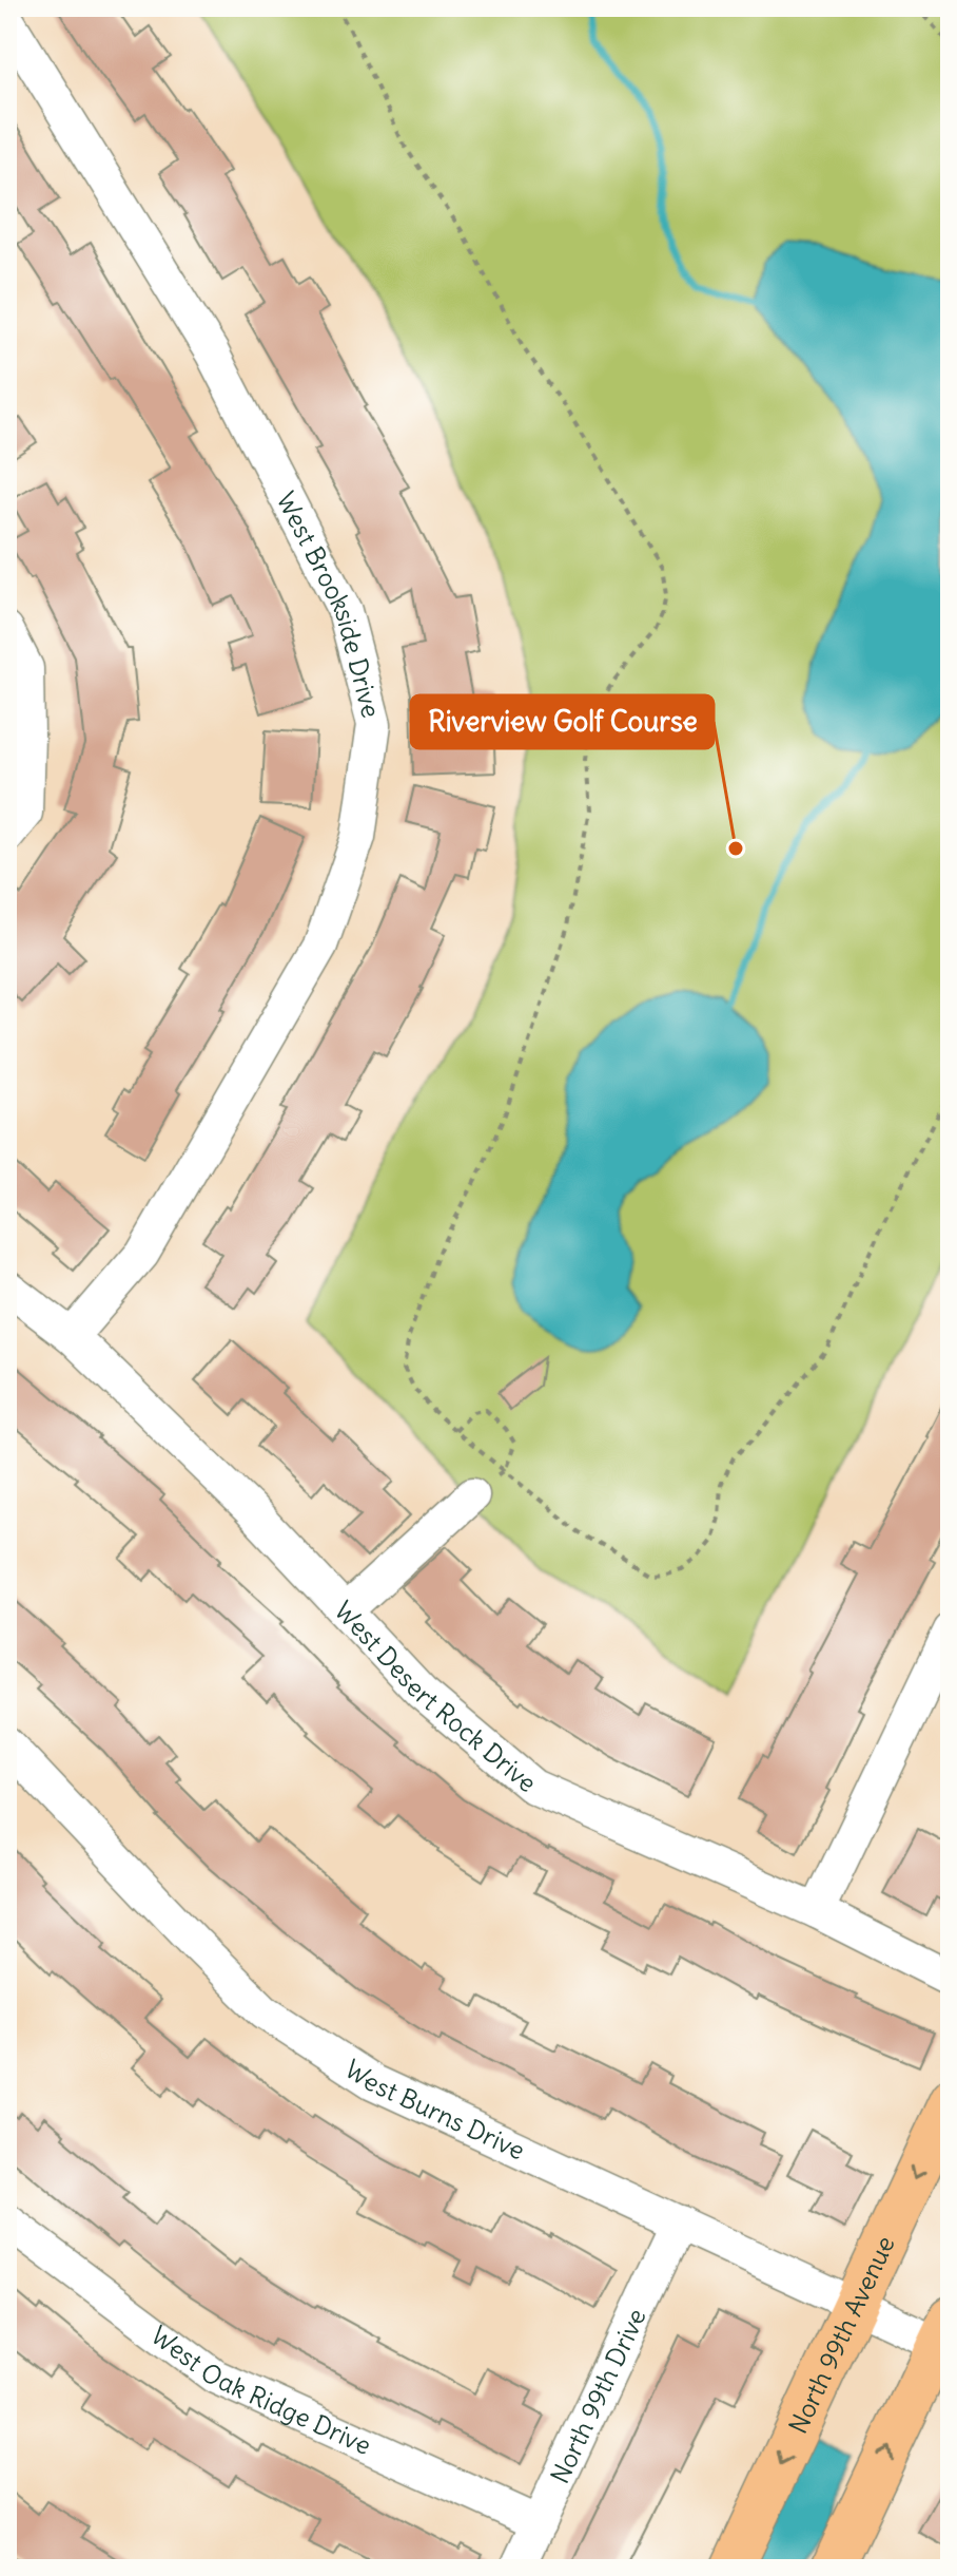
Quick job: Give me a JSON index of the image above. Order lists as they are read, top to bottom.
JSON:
{
  "streets": {
    "main road": ["North 99th Avenue"],
    "street": [
      "West Brookside Drive",
      "West Desert Rock Drive",
      "West Burns Drive",
      "West Oak Ridge Drive",
      "North 99th Drive"
    ]
  },
  "crossings": [
    ["West Brookside Drive", "West Desert Rock Drive"],
    ["West Burns Drive", "North 99th Avenue"],
    ["West Burns Drive", "North 99th Drive"],
    ["West Oak Ridge Drive", "North 99th Drive"]
  ],
  "places": ["Riverview Golf Course"]
}
